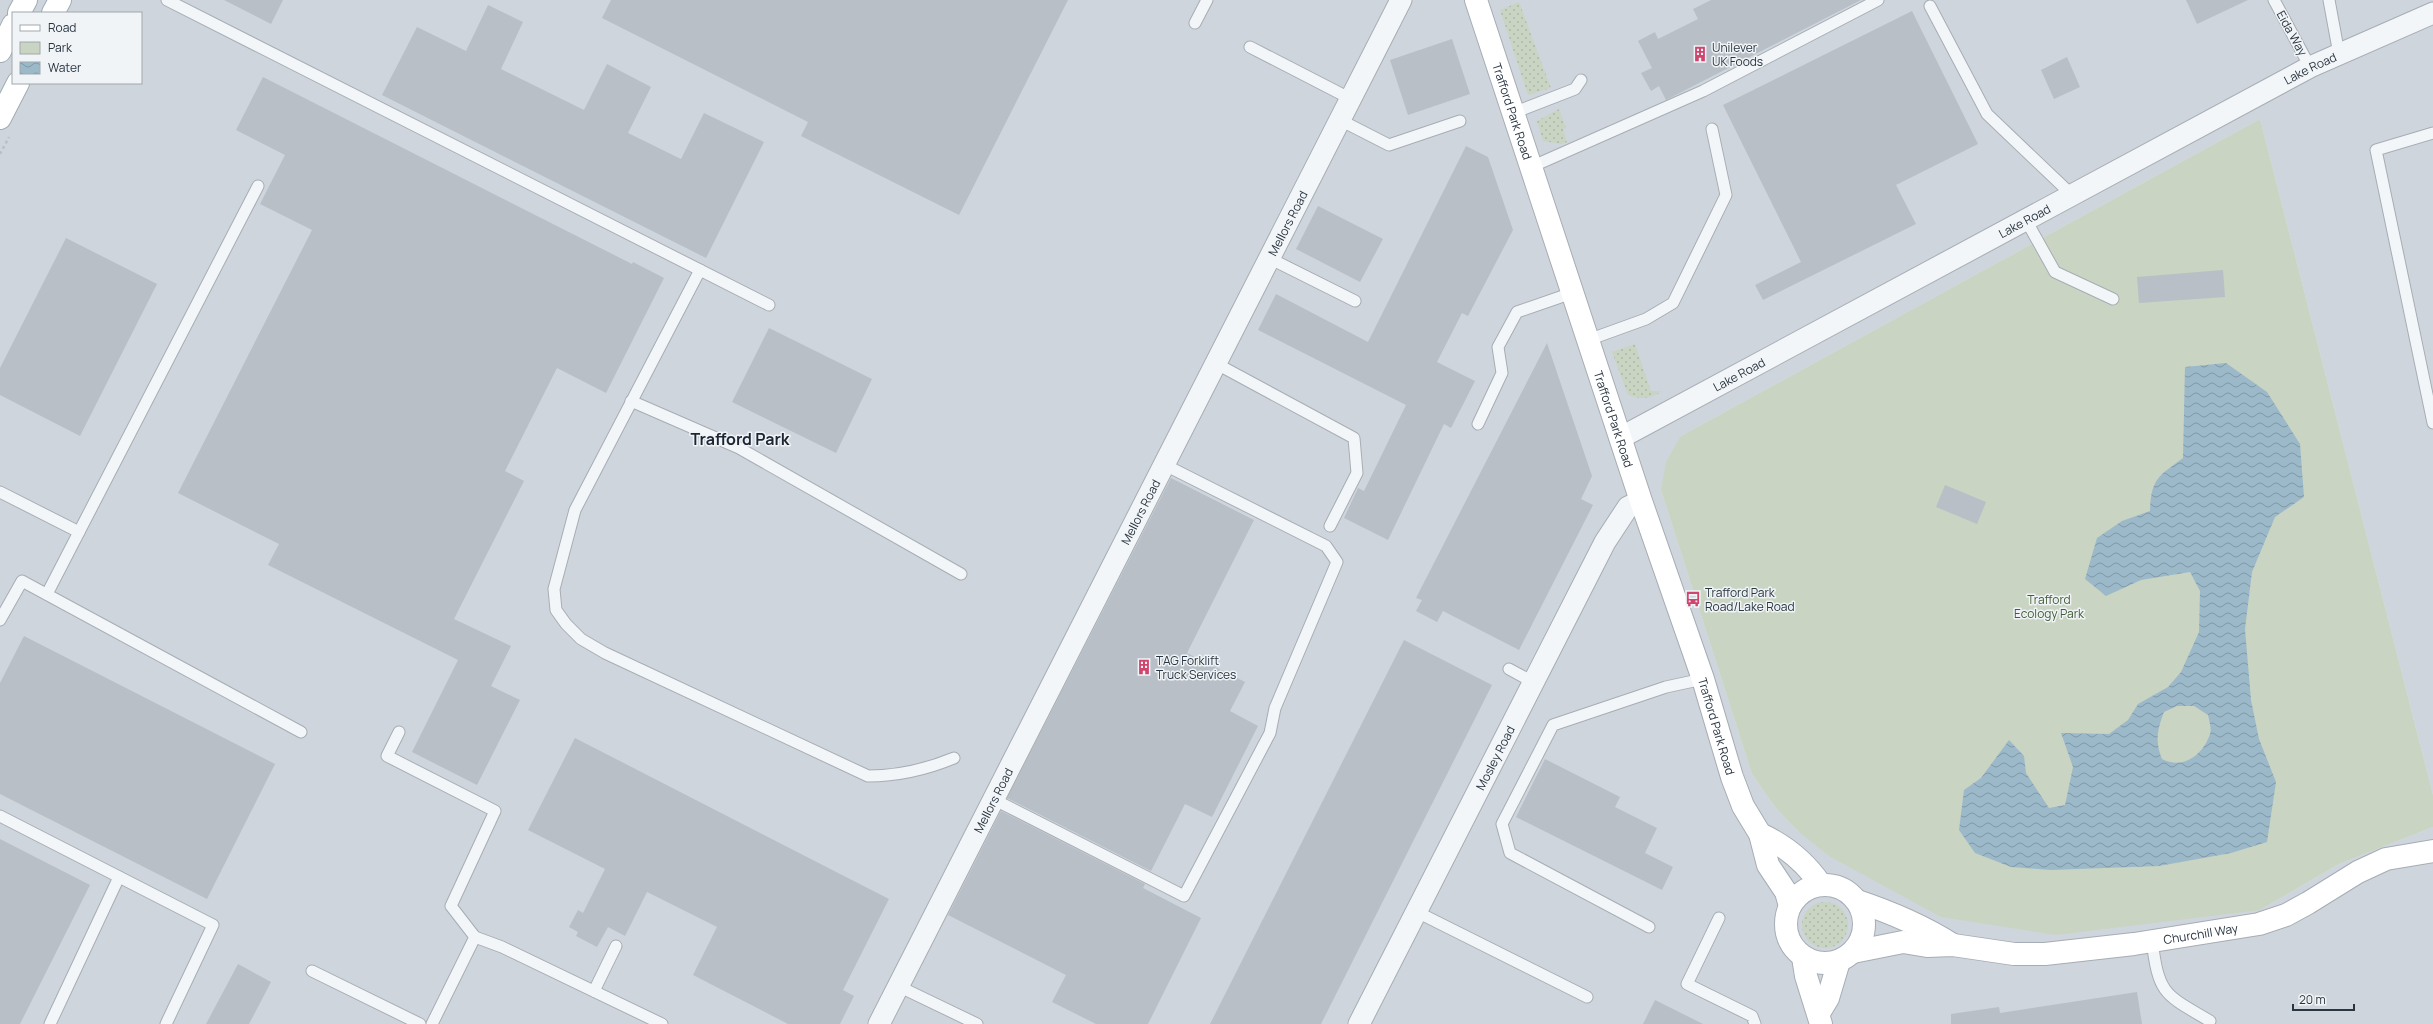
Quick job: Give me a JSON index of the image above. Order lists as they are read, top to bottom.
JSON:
{
  "streets": {
    "street": [
      "Lake Road",
      "Trafford Park Road",
      "Mellors Road",
      "Mosley Road",
      "Churchill Way"
    ],
    "lane": ["Eida Way"]
  },
  "crossings": [
    ["Eida Way", "Lake Road"],
    ["Lake Road", "Trafford Park Road"],
    ["Trafford Park Road", "Mosley Road"],
    ["Trafford Park Road", "Churchill Way"]
  ],
  "districts": ["Trafford Park"],
  "parks": ["Trafford Ecology Park"],
  "places": {
    "building": ["Unilever UK Foods", "TAG Forklift Truck Services"],
    "bus stop": ["Trafford Park Road/Lake Road"]
  },
  "legend": ["Road", "Park", "Water"],
  "scale_bar": "20 m"
}
